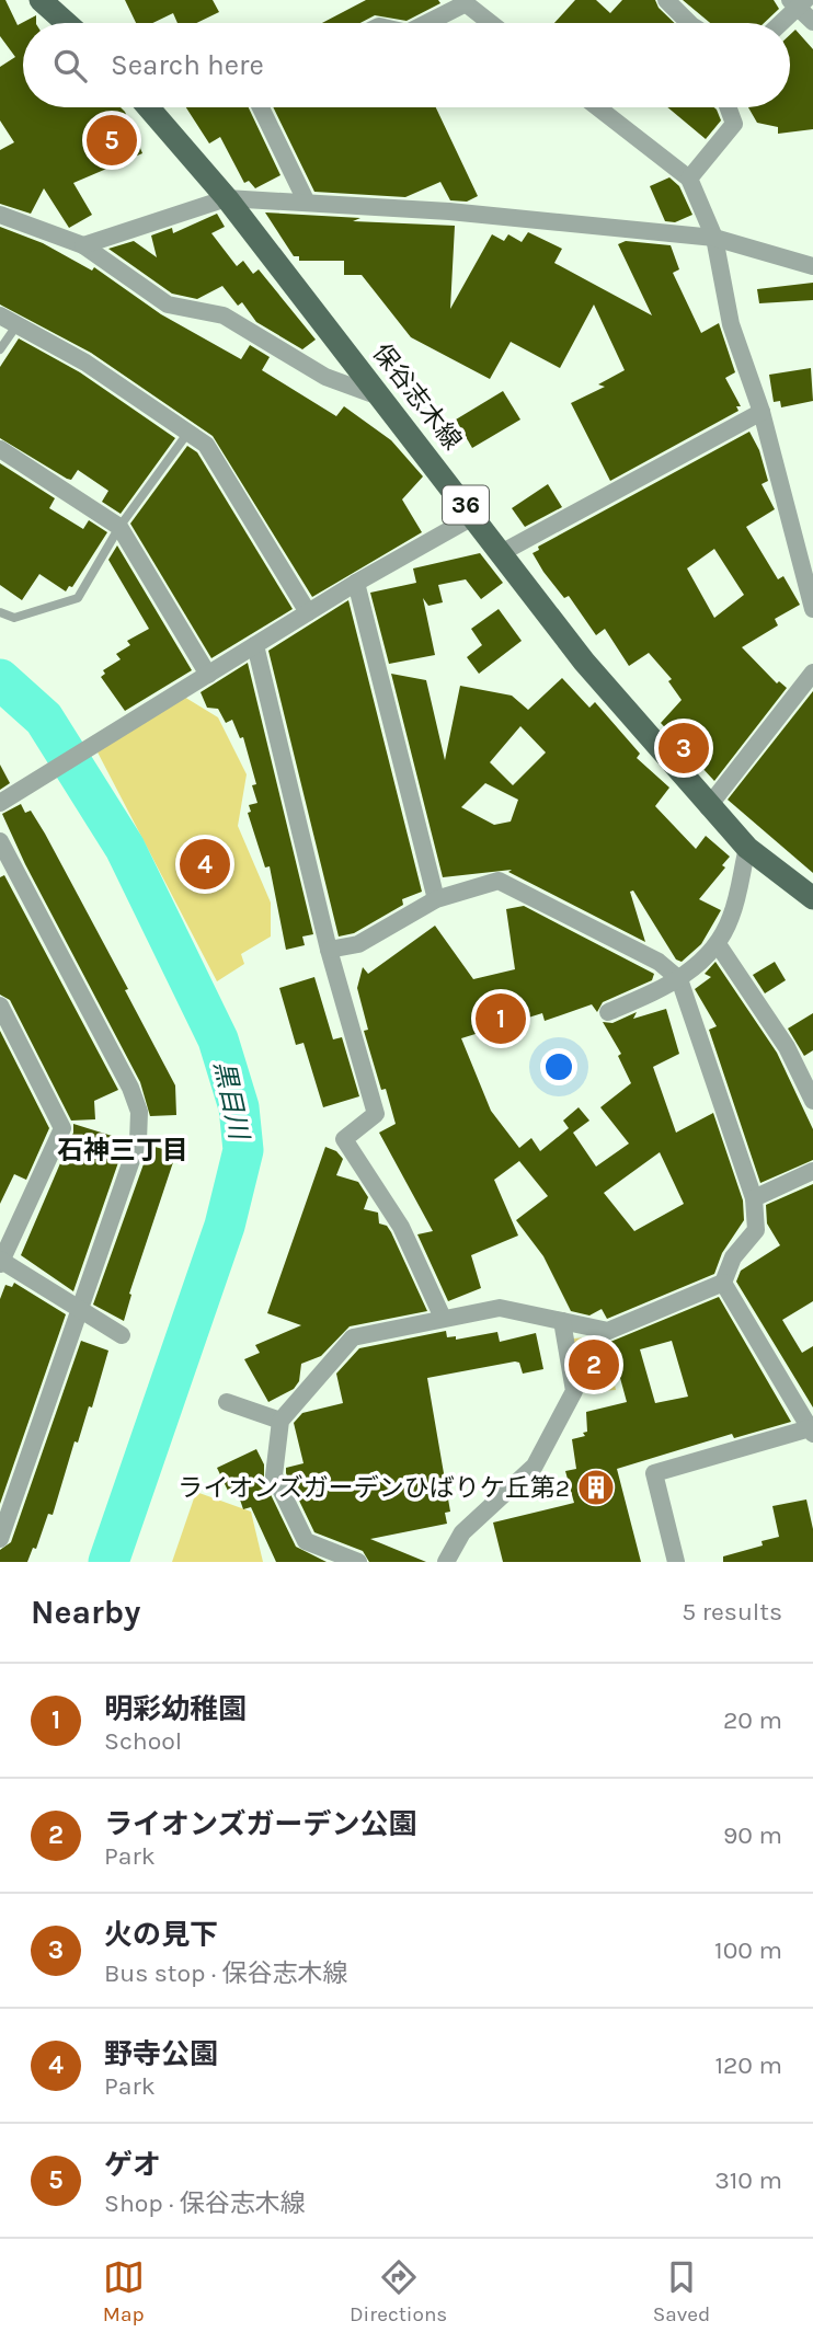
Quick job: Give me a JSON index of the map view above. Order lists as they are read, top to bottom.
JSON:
{
  "streets": {
    "main road": ["保谷志木線", "36"]
  },
  "districts": ["石神三丁目"],
  "water": ["黒目川"],
  "places": {
    "building": ["ライオンズガーデンひばりケ丘第2"]
  },
  "page": {
    "search": "Search here",
    "pins": [
      "5",
      "3",
      "4",
      "1",
      "2"
    ],
    "heading": ["Nearby", "5 results"],
    "list": [
      {
        "mark": "1",
        "name": "明彩幼稚園",
        "note": "School",
        "value": "20 m"
      },
      {
        "mark": "2",
        "name": "ライオンズガーデン公園",
        "note": "Park",
        "value": "90 m"
      },
      {
        "mark": "3",
        "name": "火の見下",
        "note": "Bus stop · 保谷志木線",
        "value": "100 m"
      },
      {
        "mark": "4",
        "name": "野寺公園",
        "note": "Park",
        "value": "120 m"
      },
      {
        "mark": "5",
        "name": "ゲオ",
        "note": "Shop · 保谷志木線",
        "value": "310 m"
      }
    ],
    "nav": ["Map", "Directions", "Saved"]
  }
}
